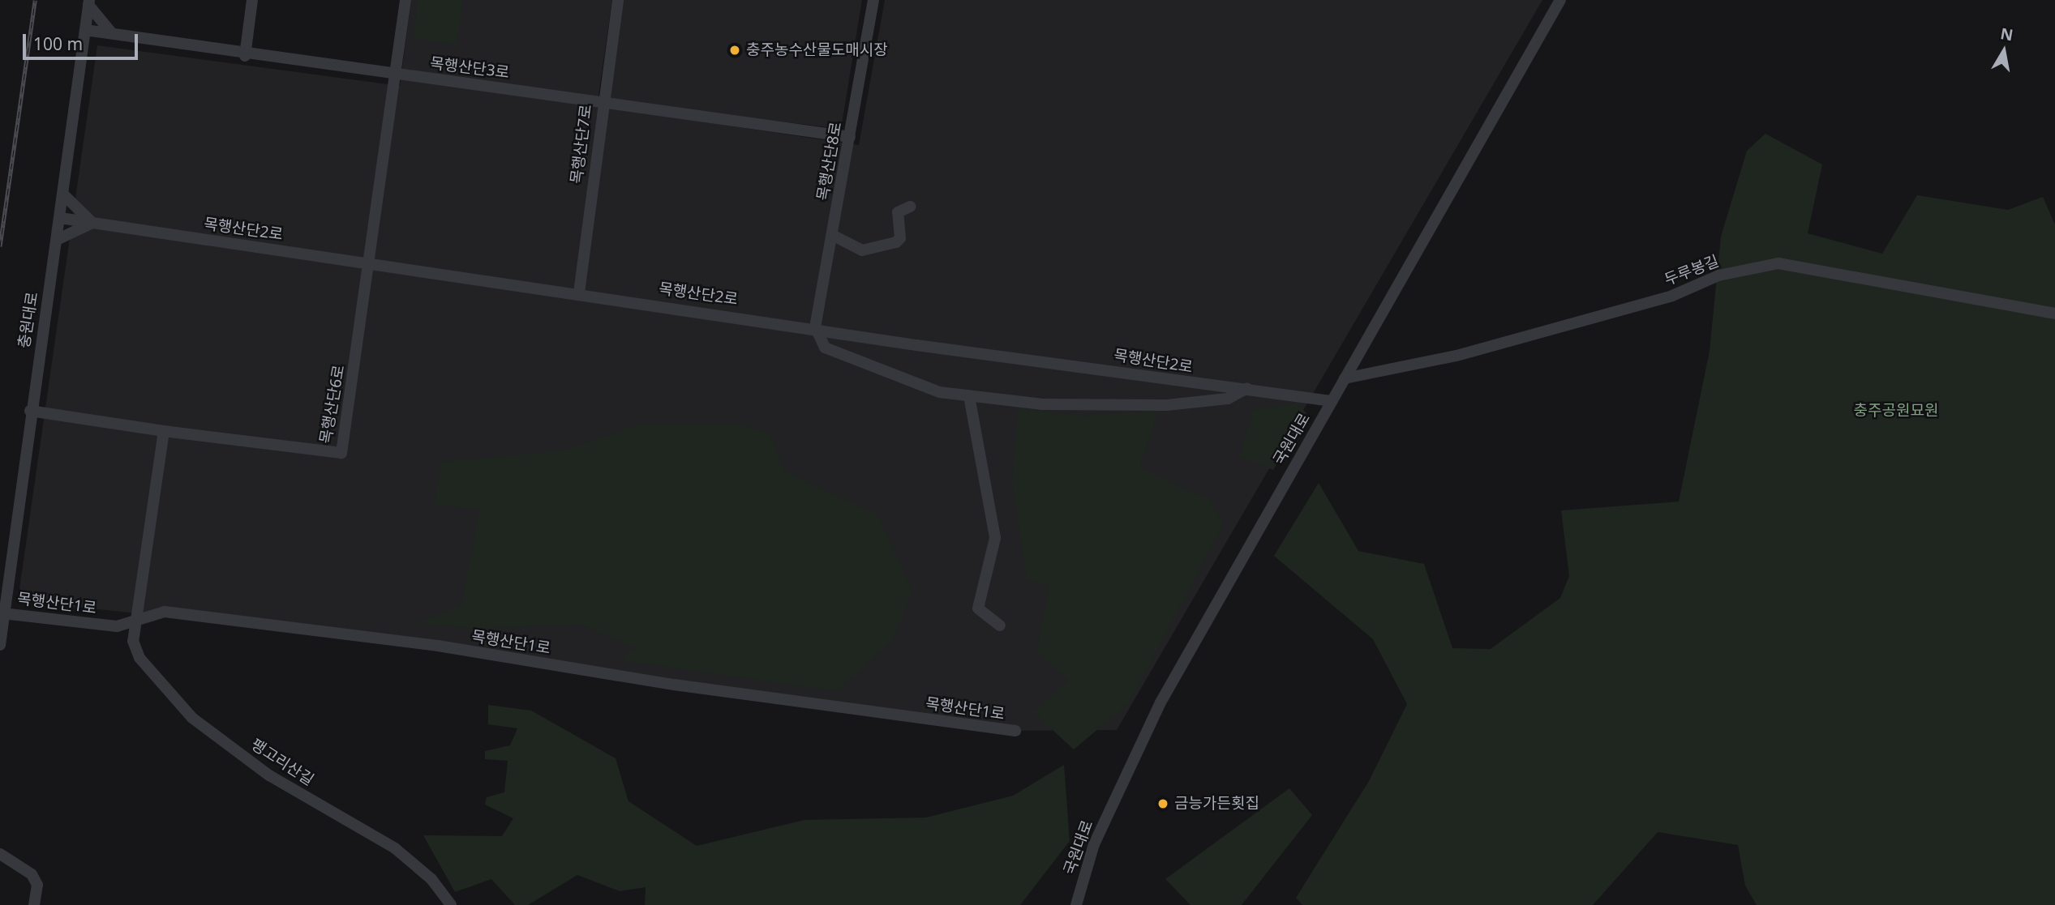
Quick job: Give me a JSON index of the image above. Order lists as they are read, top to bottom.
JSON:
{
  "streets": {
    "street": [
      "목행산단3로",
      "목행산단7로",
      "목행산단8로",
      "목행산단2로",
      "두루봉길",
      "충원대로",
      "목행산단6로",
      "국원대로",
      "목행산단1로",
      "팽고리산길"
    ]
  },
  "crossings": [
    ["목행산단3로", "목행산단7로"],
    ["목행산단3로", "목행산단8로"],
    ["목행산단3로", "충원대로"],
    ["목행산단3로", "목행산단6로"],
    ["목행산단7로", "목행산단2로"],
    ["목행산단8로", "목행산단2로"],
    ["목행산단2로", "충원대로"],
    ["목행산단2로", "목행산단6로"],
    ["목행산단2로", "국원대로"],
    ["두루봉길", "국원대로"],
    ["충원대로", "목행산단1로"],
    ["목행산단1로", "팽고리산길"]
  ],
  "parks": ["충주공원묘원"],
  "places": ["충주농수산물도매시장", "금능가든횟집"],
  "scale_bar": "100 m",
  "north": "top"
}
